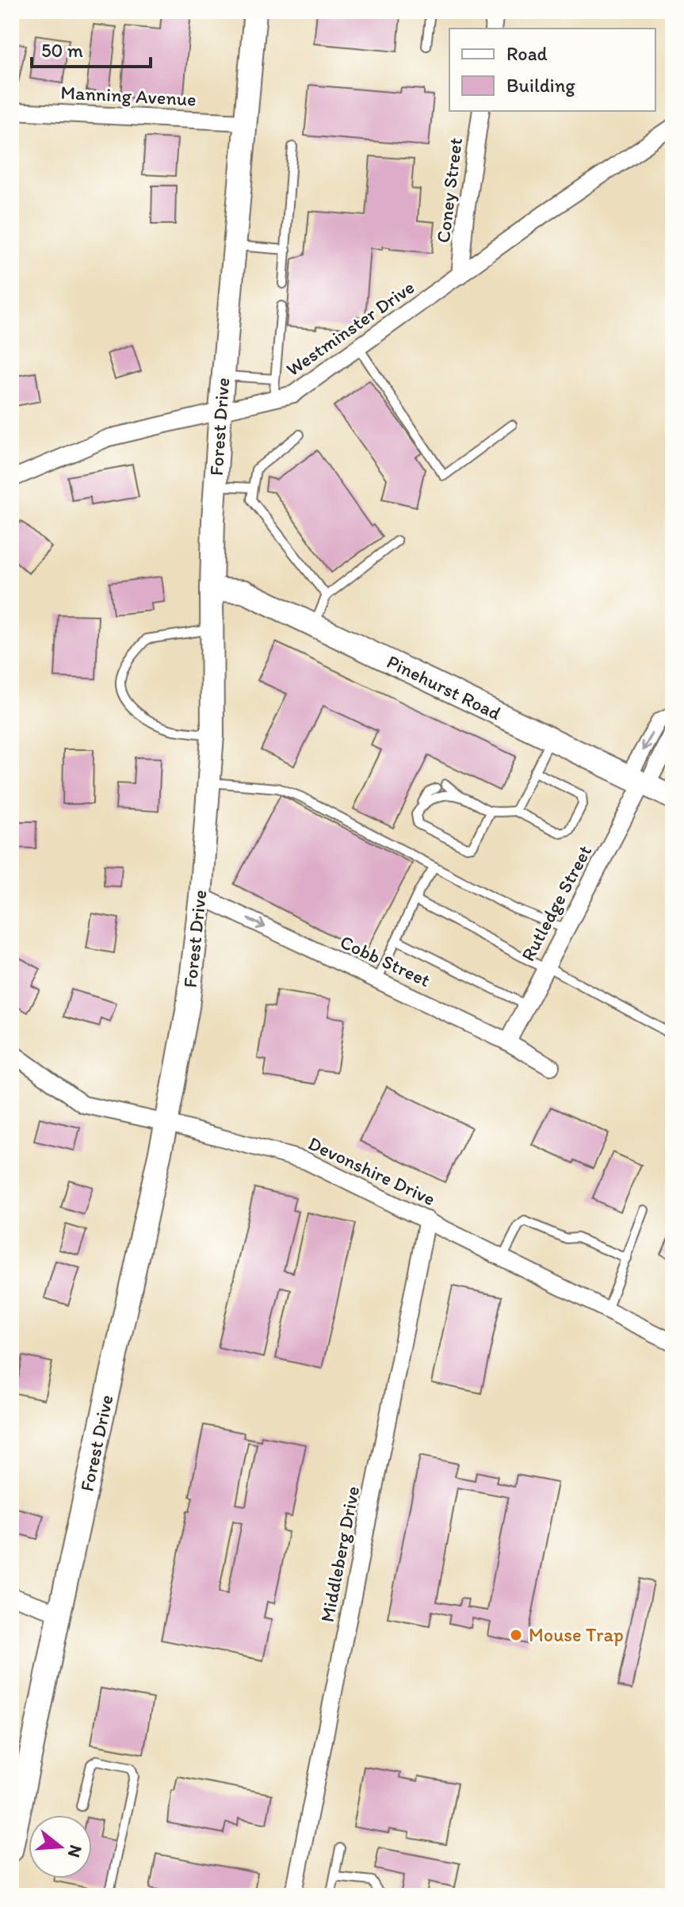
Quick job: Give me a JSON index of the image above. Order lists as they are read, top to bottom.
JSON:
{
  "streets": {
    "main road": ["Forest Drive", "Pinehurst Road"],
    "street": [
      "Manning Avenue",
      "Coney Street",
      "Westminster Drive",
      "Rutledge Street",
      "Cobb Street",
      "Devonshire Drive",
      "Middleberg Drive"
    ]
  },
  "crossings": [
    ["Manning Avenue", "Forest Drive"],
    ["Coney Street", "Westminster Drive"],
    ["Westminster Drive", "Forest Drive"],
    ["Forest Drive", "Pinehurst Road"],
    ["Forest Drive", "Cobb Street"],
    ["Forest Drive", "Devonshire Drive"],
    ["Pinehurst Road", "Rutledge Street"],
    ["Rutledge Street", "Cobb Street"],
    ["Devonshire Drive", "Middleberg Drive"]
  ],
  "one_way": ["Cobb Street"],
  "places": ["Mouse Trap"],
  "legend": ["Road", "Building"],
  "scale_bar": "50 m",
  "north": "right"
}
